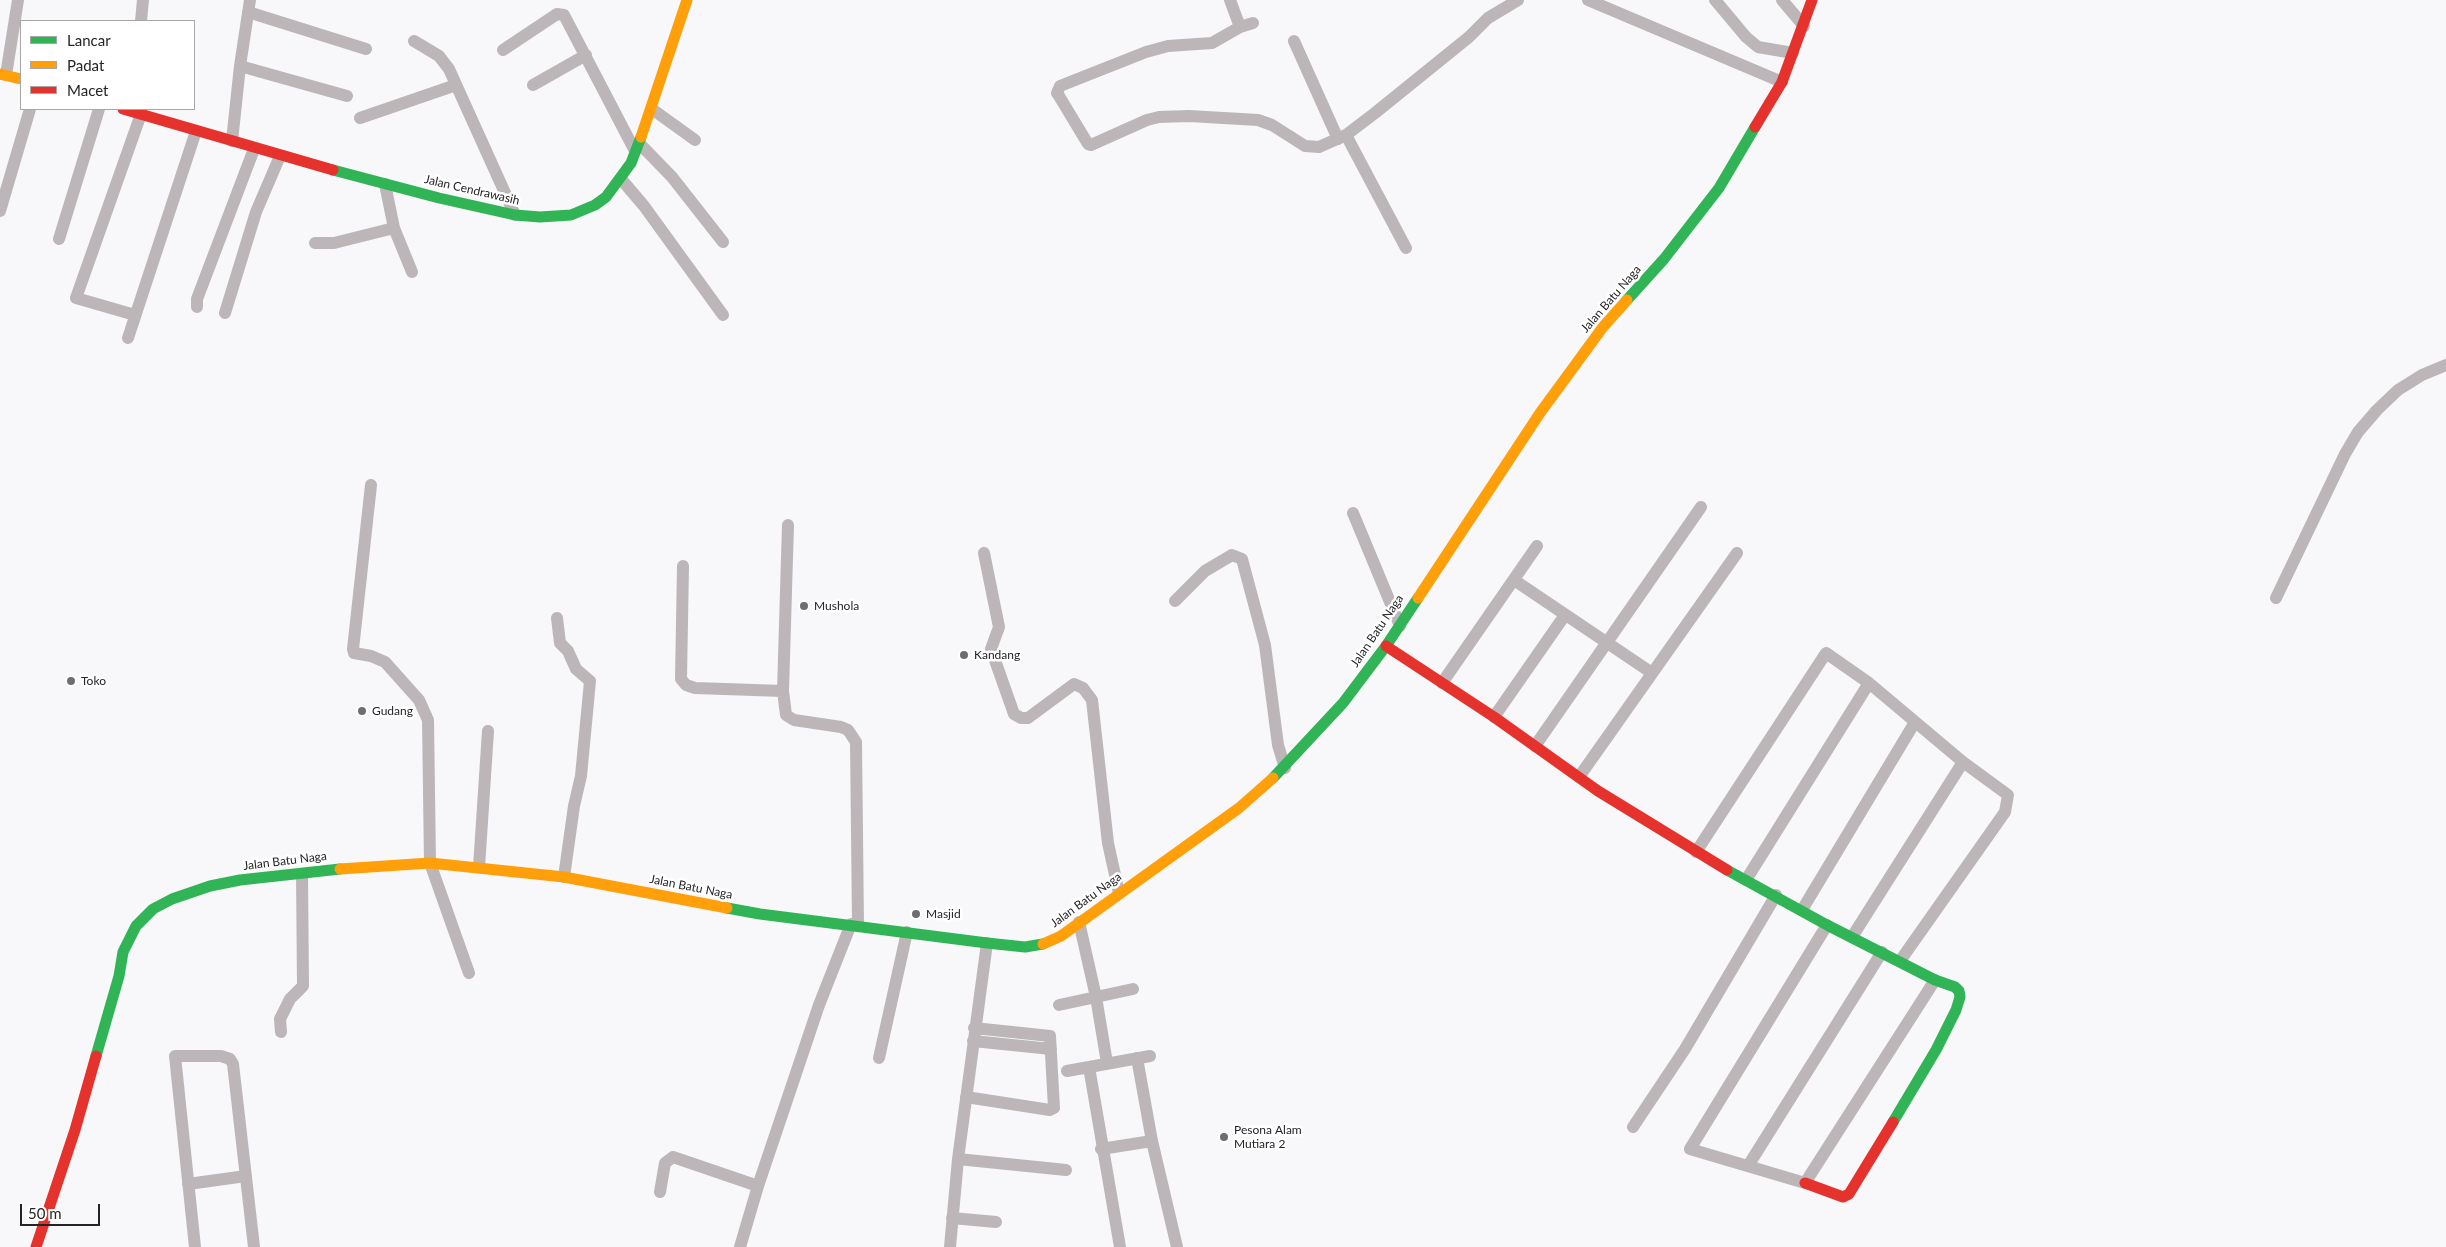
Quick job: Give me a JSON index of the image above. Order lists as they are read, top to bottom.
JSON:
{
  "streets": {
    "street": ["Jalan Cendrawasih", "Jalan Batu Naga"]
  },
  "places": [
    "Mushola",
    "Kandang",
    "Toko",
    "Gudang",
    "Masjid",
    "Pesona Alam Mutiara 2"
  ],
  "legend": ["Lancar", "Padat", "Macet"],
  "scale_bar": "50 m"
}
